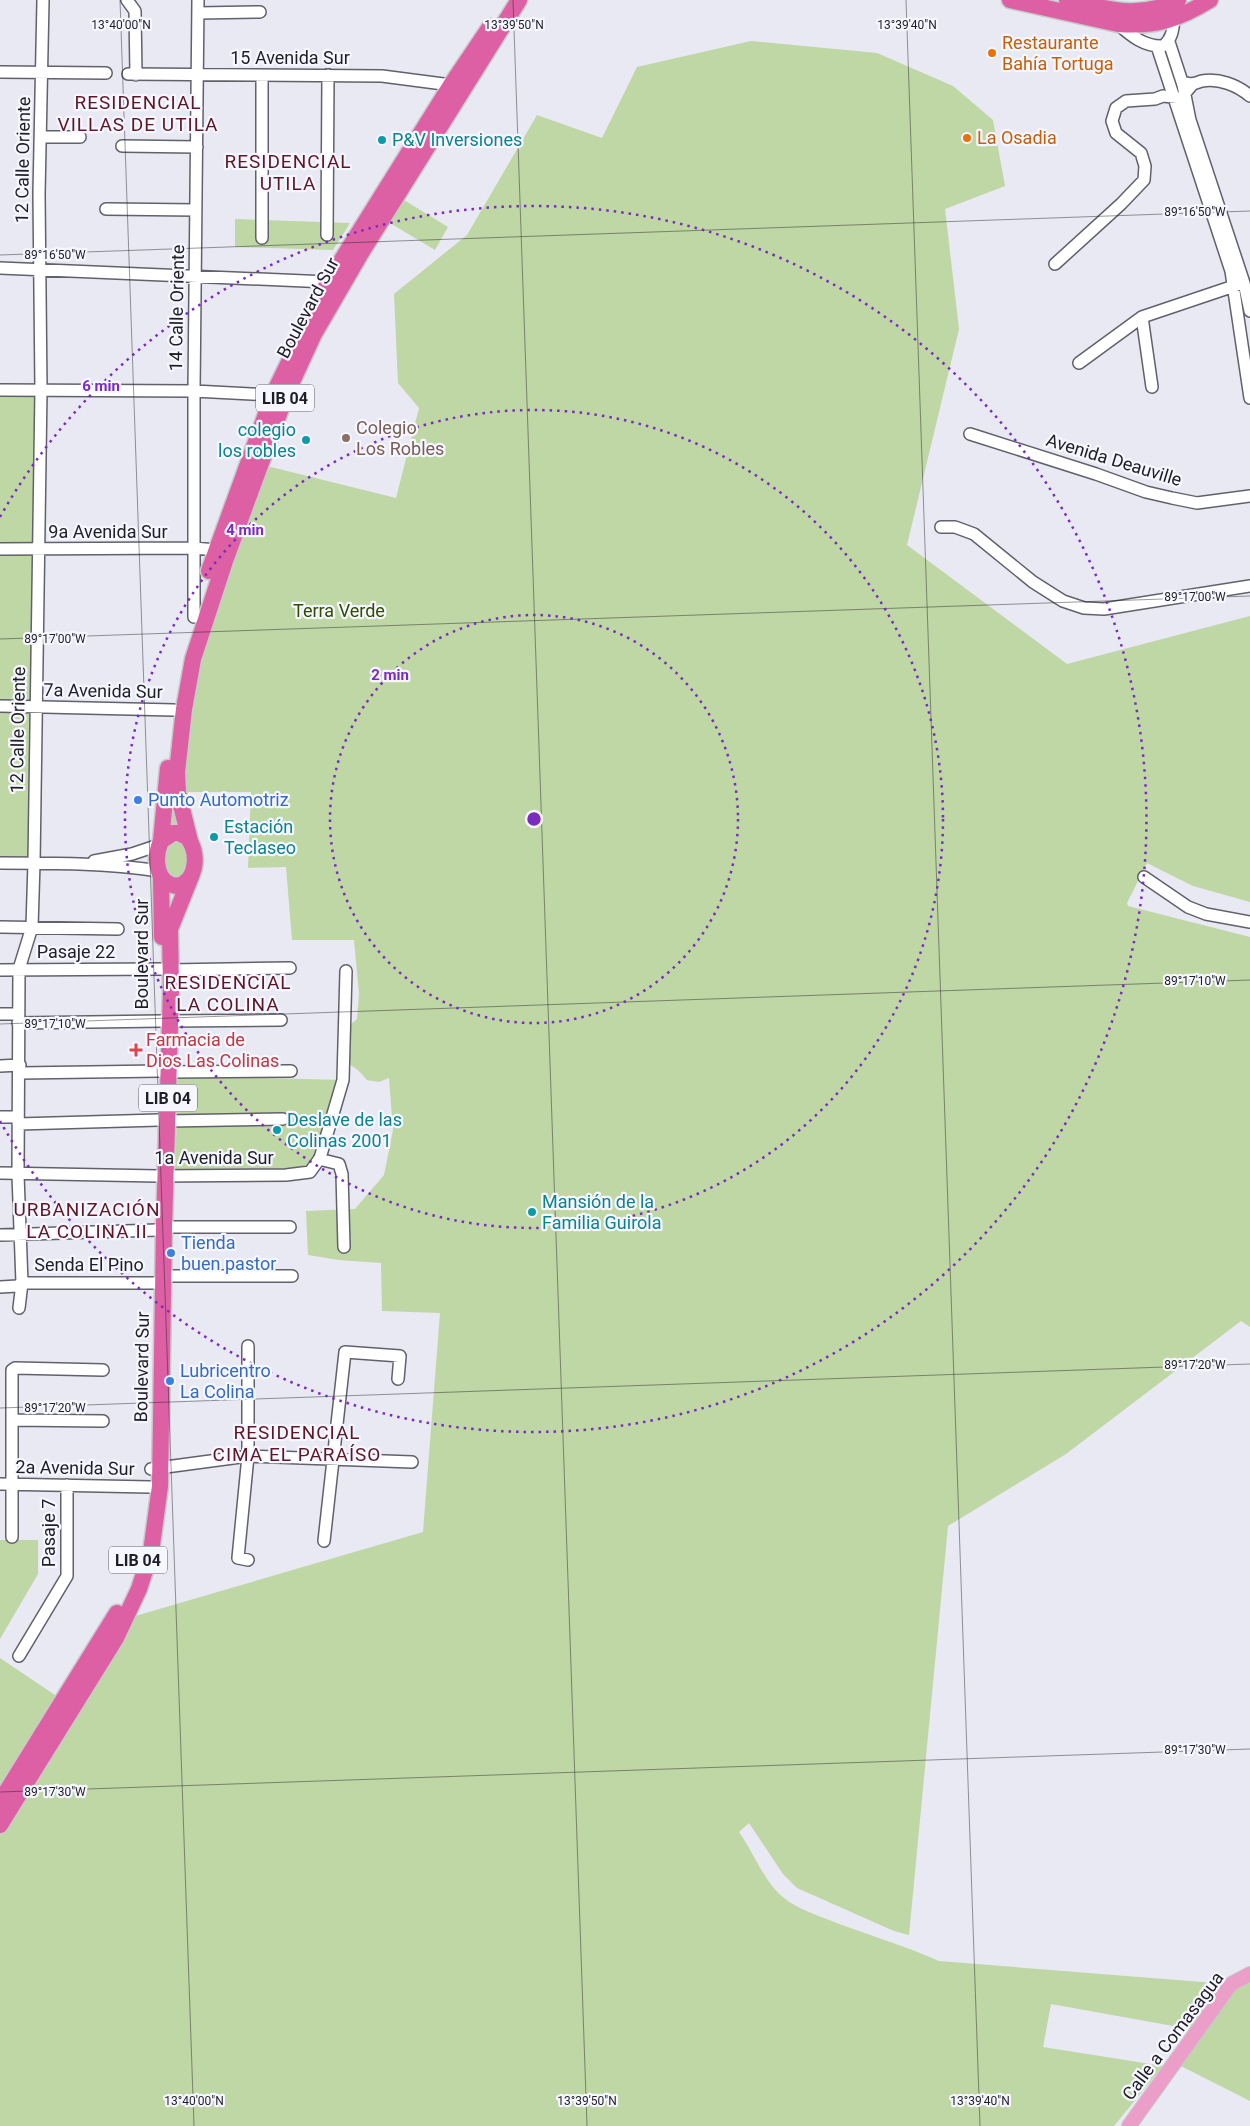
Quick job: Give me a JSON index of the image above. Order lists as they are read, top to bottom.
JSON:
{
  "streets": {
    "highway": ["Boulevard Sur", "LIB 04"],
    "main road": ["Calle a Comasagua"],
    "street": [
      "15 Avenida Sur",
      "12 Calle Oriente",
      "14 Calle Oriente",
      "Avenida Deauville",
      "9a Avenida Sur",
      "7a Avenida Sur",
      "Pasaje 22",
      "1a Avenida Sur",
      "Senda El Pino",
      "2a Avenida Sur",
      "Pasaje 7"
    ]
  },
  "crossings": [
    ["15 Avenida Sur", "14 Calle Oriente"],
    ["15 Avenida Sur", "Boulevard Sur"],
    ["12 Calle Oriente", "9a Avenida Sur"],
    ["12 Calle Oriente", "7a Avenida Sur"],
    ["12 Calle Oriente", "Pasaje 22"],
    ["12 Calle Oriente", "1a Avenida Sur"],
    ["12 Calle Oriente", "Senda El Pino"],
    ["14 Calle Oriente", "Boulevard Sur"],
    ["14 Calle Oriente", "9a Avenida Sur"],
    ["Boulevard Sur", "LIB 04"],
    ["Boulevard Sur", "9a Avenida Sur"],
    ["Boulevard Sur", "7a Avenida Sur"],
    ["Boulevard Sur", "Pasaje 22"],
    ["Boulevard Sur", "1a Avenida Sur"],
    ["Boulevard Sur", "Senda El Pino"],
    ["Boulevard Sur", "2a Avenida Sur"],
    ["2a Avenida Sur", "Pasaje 7"]
  ],
  "districts": [
    "RESIDENCIAL VILLAS DE UTILA",
    "RESIDENCIAL UTILA",
    "RESIDENCIAL LA COLINA",
    "URBANIZACIÓN LA COLINA II",
    "RESIDENCIAL CIMA EL PARAÍSO"
  ],
  "parks": ["Terra Verde"],
  "places": {
    "other": [
      "Restaurante Bahía Tortuga",
      "La Osadia",
      "P&V Inversiones",
      "Colegio Los Robles",
      "colegio los robles",
      "Punto Automotriz",
      "Estación Teclaseo",
      "Deslave de las Colinas 2001",
      "Mansión de la Familia Guirola",
      "Tienda buen pastor",
      "Lubricentro La Colina"
    ],
    "health": ["Farmacia de Dios Las Colinas"]
  },
  "coordinates": [
    "13°40'00\"N",
    "13°39'50\"N",
    "13°39'40\"N",
    "89°16'50\"W",
    "89°17'00\"W",
    "89°17'10\"W",
    "89°17'20\"W",
    "89°17'30\"W"
  ],
  "rings": ["6 min", "4 min", "2 min"]
}
